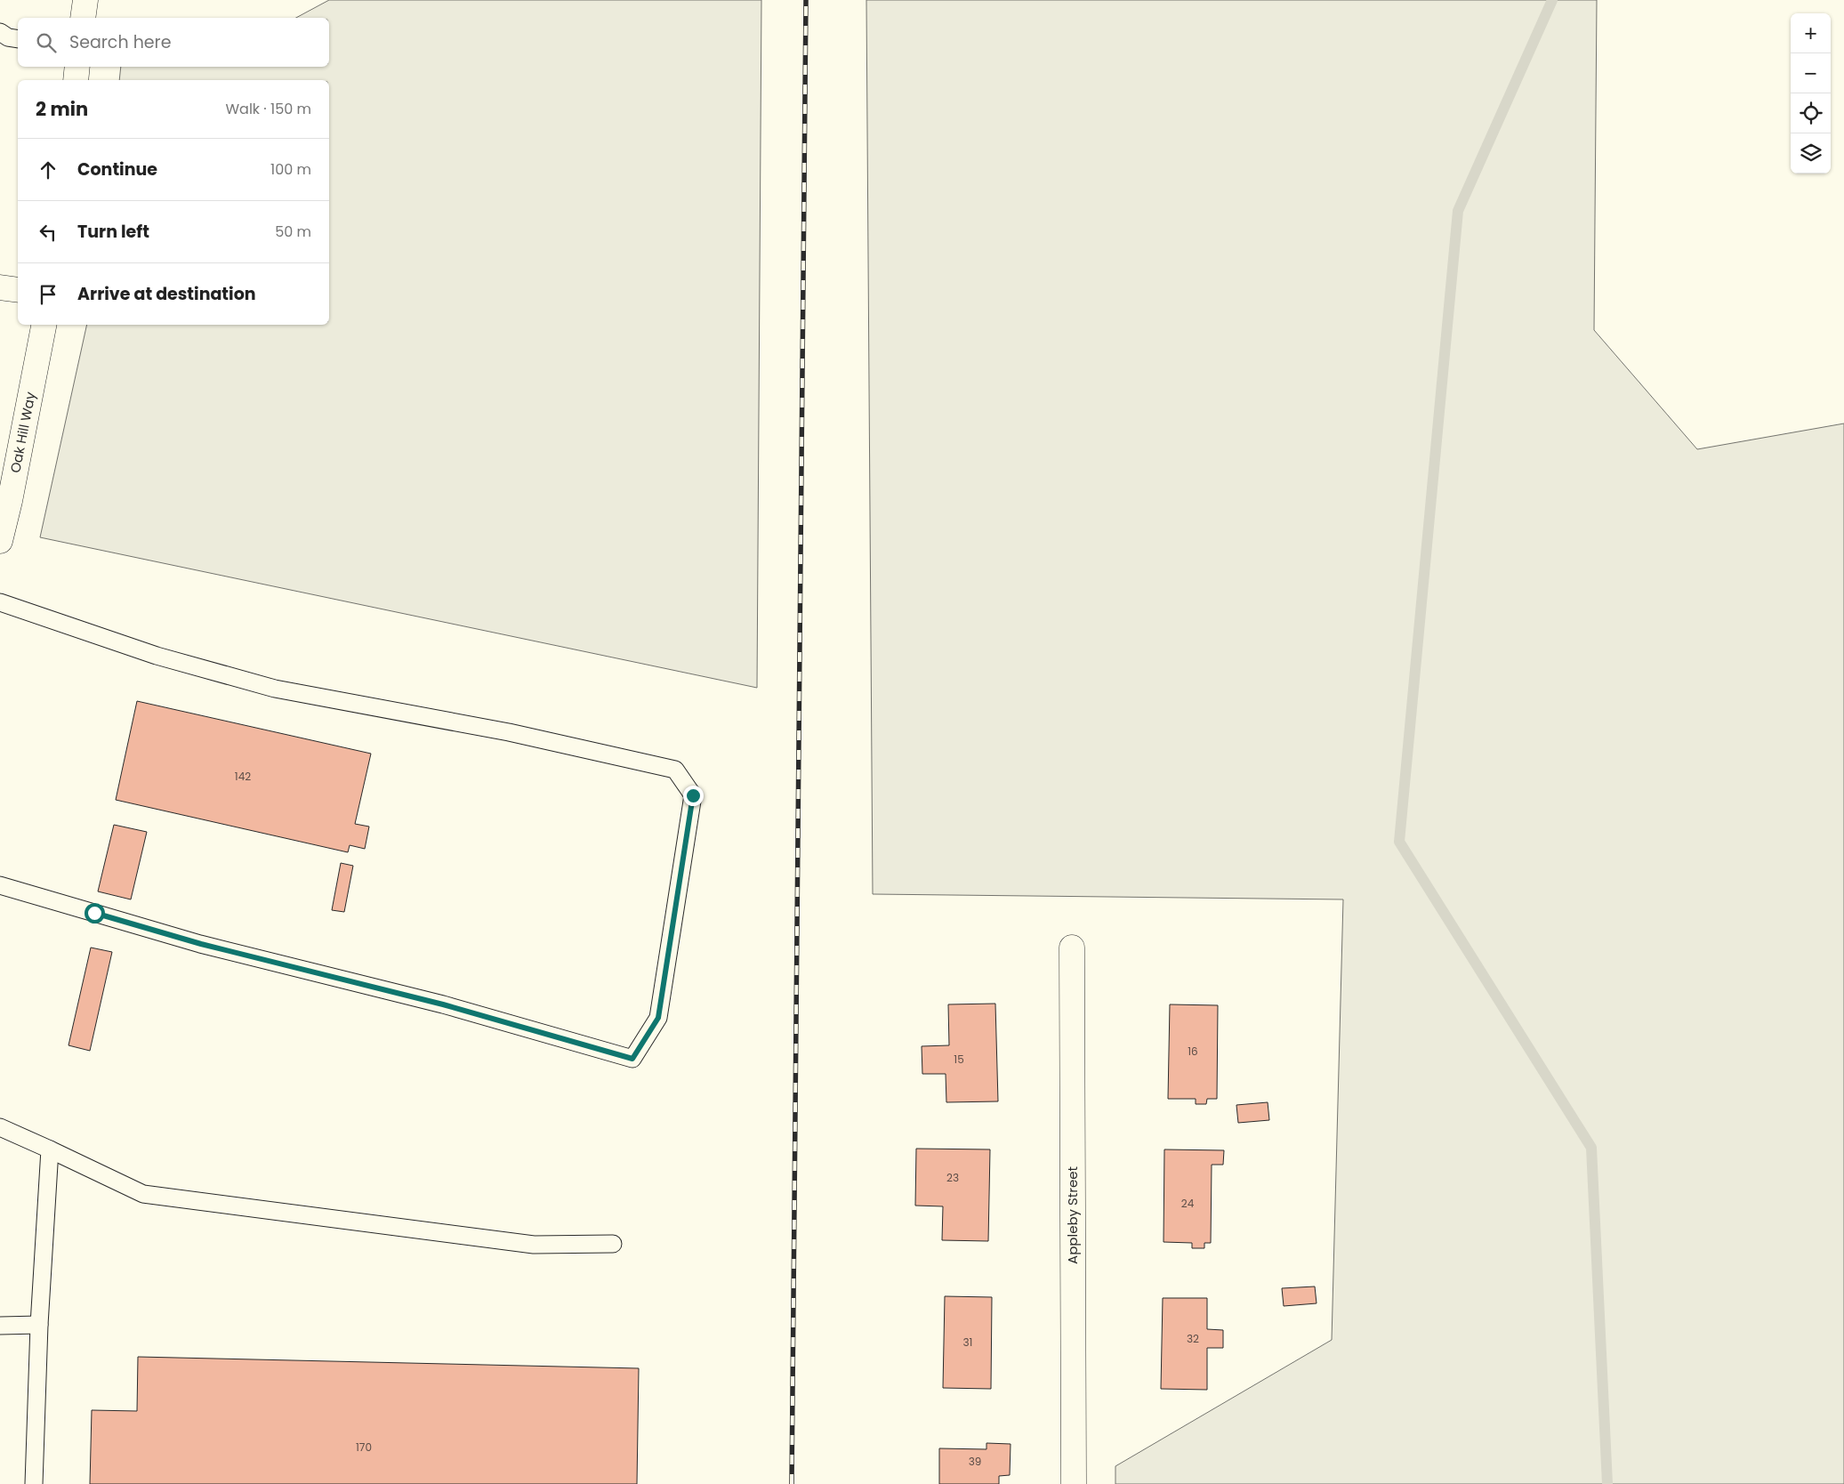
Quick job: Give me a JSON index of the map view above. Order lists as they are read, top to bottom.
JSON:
{
  "streets": {
    "street": ["Oak Hill Way", "Appleby Street"]
  },
  "house_numbers": [
    "142",
    "16",
    "15",
    "23",
    "24",
    "32",
    "31",
    "170",
    "39"
  ],
  "page": {
    "map_buttons": ["+", "−"],
    "search": "Search here",
    "heading": ["2 min", "Walk · 150 m"],
    "list": [
      ["Continue", "100 m"],
      ["Turn left", "50 m"],
      "Arrive at destination"
    ]
  }
}
